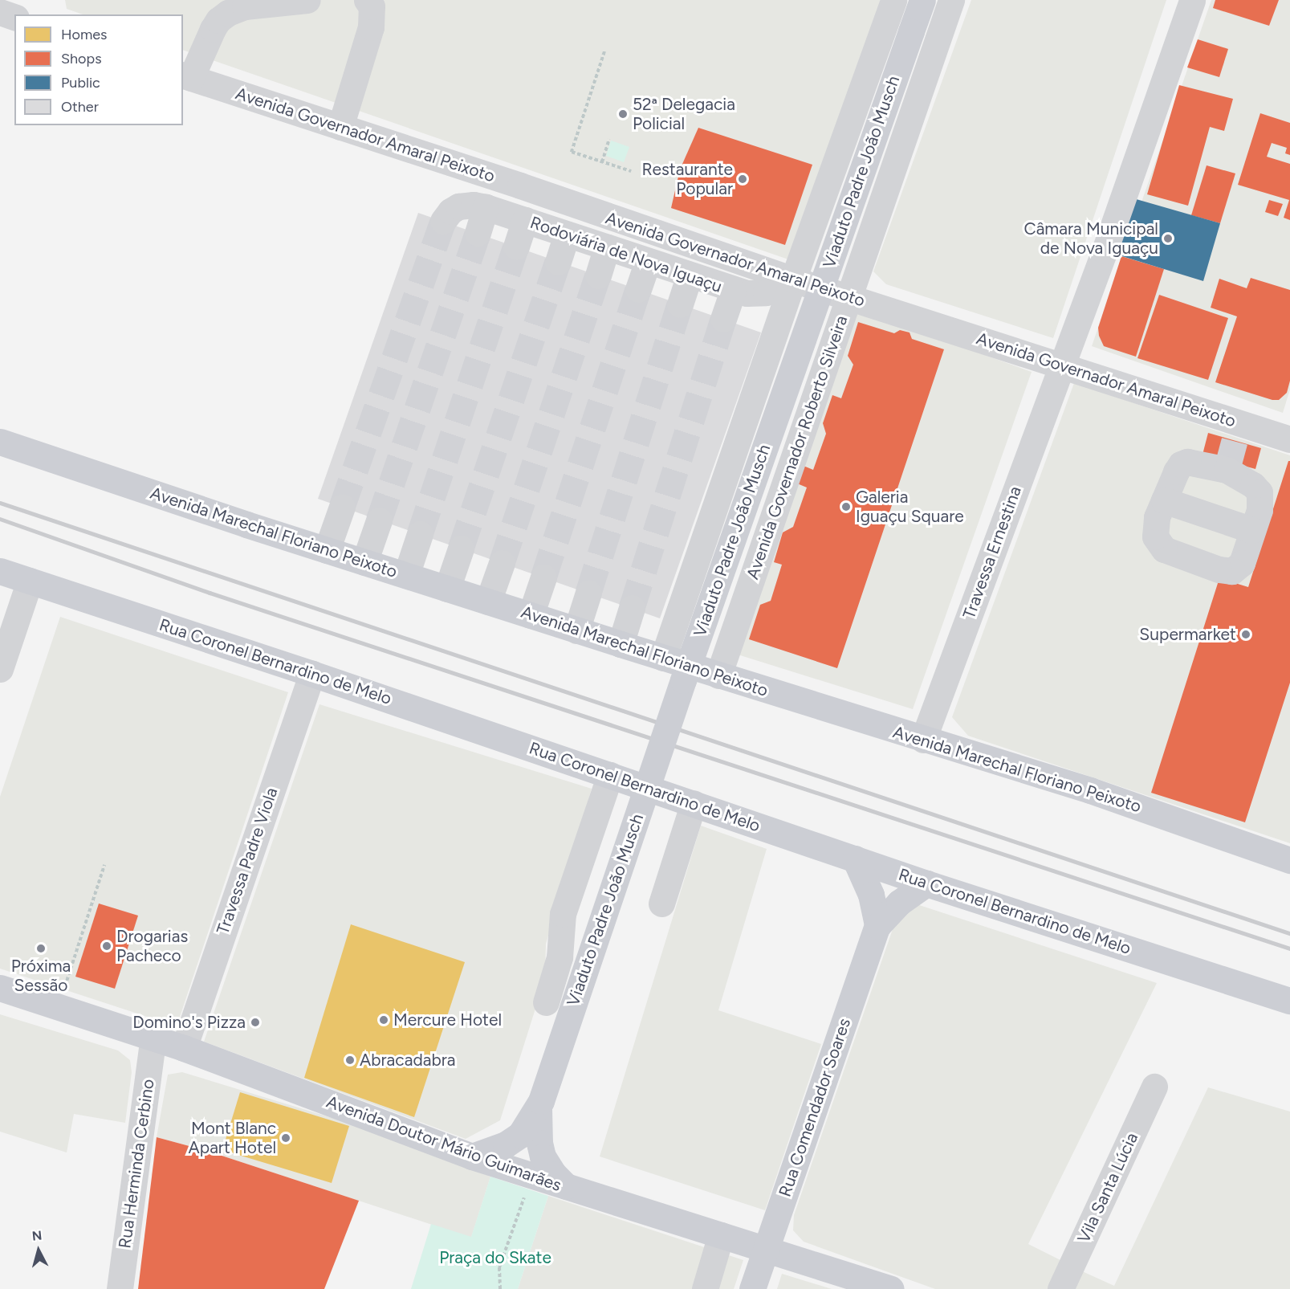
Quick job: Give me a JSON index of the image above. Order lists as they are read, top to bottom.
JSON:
{
  "streets": {
    "main road": [
      "Viaduto Padre João Musch",
      "Avenida Marechal Floriano Peixoto",
      "Rua Coronel Bernardino de Melo",
      "Rua Comendador Soares",
      "Avenida Doutor Mário Guimarães"
    ],
    "street": [
      "Avenida Governador Amaral Peixoto",
      "Rodoviária de Nova Iguaçu",
      "Avenida Governador Roberto Silveira",
      "Travessa Ernestina",
      "Travessa Padre Viola",
      "Rua Herminda Cerbino",
      "Vila Santa Lúcia"
    ]
  },
  "crossings": [
    ["Avenida Governador Amaral Peixoto", "Rodoviária de Nova Iguaçu"],
    ["Avenida Governador Amaral Peixoto", "Avenida Governador Roberto Silveira"],
    ["Avenida Governador Amaral Peixoto", "Travessa Ernestina"],
    ["Viaduto Padre João Musch", "Avenida Doutor Mário Guimarães"],
    ["Avenida Governador Roberto Silveira", "Avenida Marechal Floriano Peixoto"],
    ["Avenida Marechal Floriano Peixoto", "Travessa Ernestina"],
    ["Rua Coronel Bernardino de Melo", "Travessa Padre Viola"],
    ["Rua Coronel Bernardino de Melo", "Rua Comendador Soares"],
    ["Travessa Padre Viola", "Avenida Doutor Mário Guimarães"],
    ["Rua Comendador Soares", "Avenida Doutor Mário Guimarães"],
    ["Avenida Doutor Mário Guimarães", "Rua Herminda Cerbino"]
  ],
  "parks": ["Praça do Skate"],
  "places": [
    "52ª Delegacia Policial",
    "Restaurante Popular",
    "Câmara Municipal de Nova Iguaçu",
    "Galeria Iguaçu Square",
    "Supermarket",
    "Drogarias Pacheco",
    "Próxima Sessão",
    "Mercure Hotel",
    "Domino's Pizza",
    "Abracadabra",
    "Mont Blanc Apart Hotel"
  ],
  "legend": [
    "Homes",
    "Shops",
    "Public",
    "Other"
  ],
  "north": "top"
}
